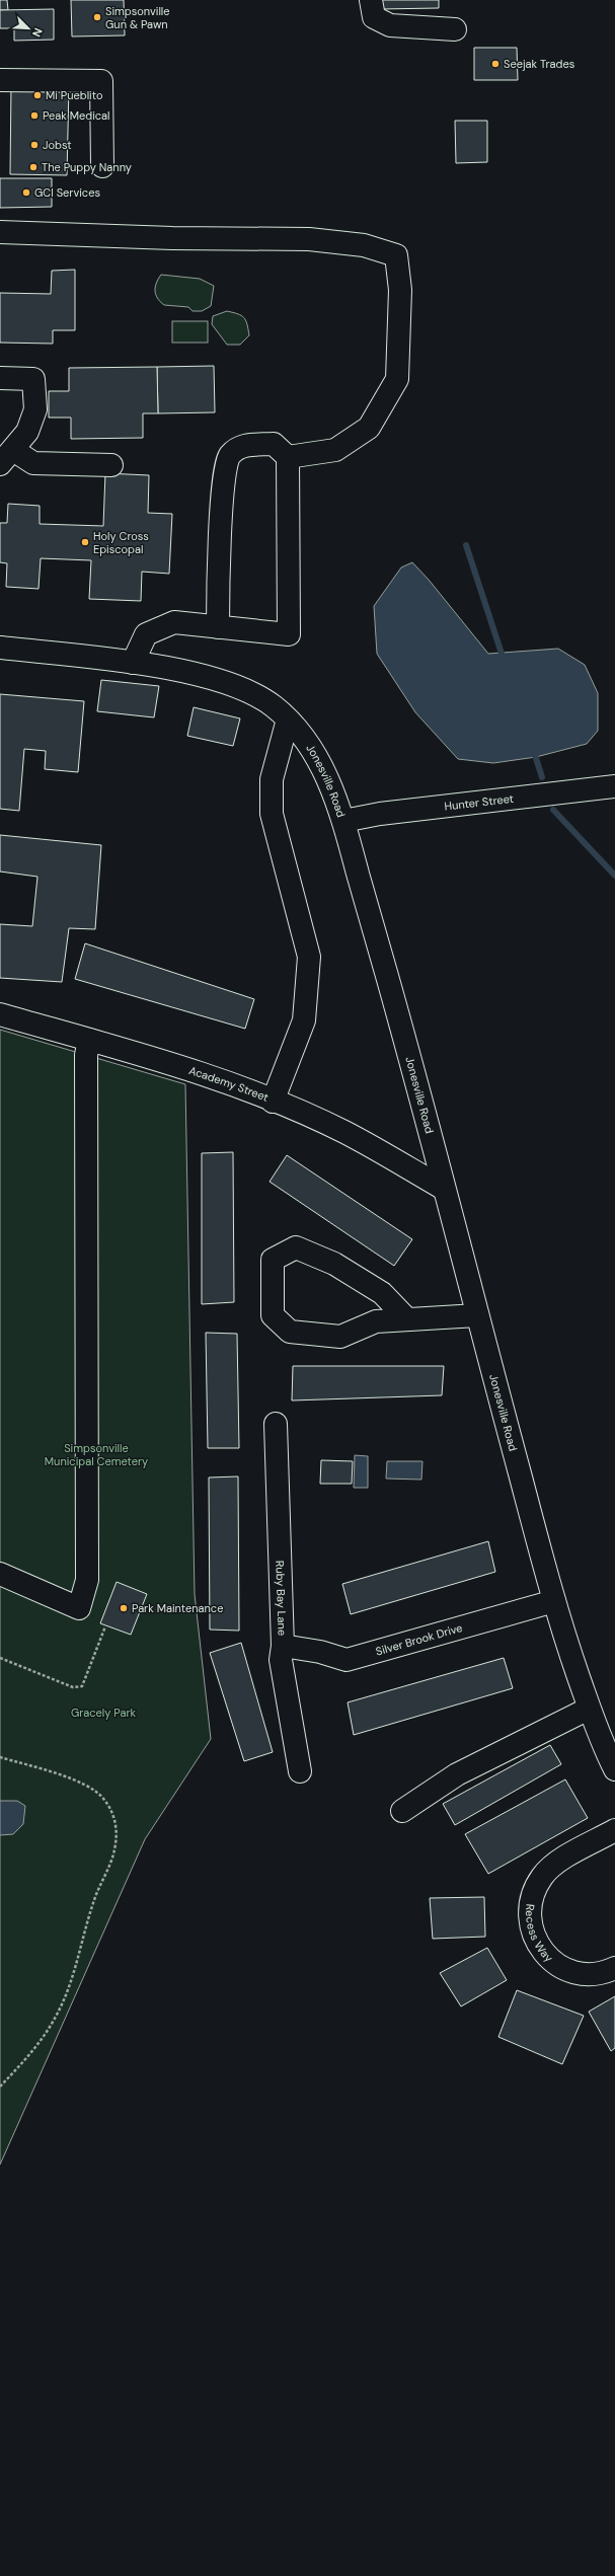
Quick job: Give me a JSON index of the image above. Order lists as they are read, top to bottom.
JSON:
{
  "streets": {
    "street": [
      "Jonesville Road",
      "Hunter Street",
      "Academy Street",
      "Ruby Bay Lane",
      "Silver Brook Drive",
      "Recess Way"
    ]
  },
  "crossings": [
    ["Jonesville Road", "Hunter Street"],
    ["Jonesville Road", "Academy Street"],
    ["Jonesville Road", "Silver Brook Drive"],
    ["Ruby Bay Lane", "Silver Brook Drive"]
  ],
  "parks": ["Simpsonville Municipal Cemetery", "Gracely Park"],
  "places": [
    "Simpsonville Gun & Pawn",
    "Seejak Trades",
    "Mi Pueblito",
    "Peak Medical",
    "Jobst",
    "The Puppy Nanny",
    "GCI Services",
    "Holy Cross Episcopal",
    "Park Maintenance"
  ],
  "north": "bottom right"
}
